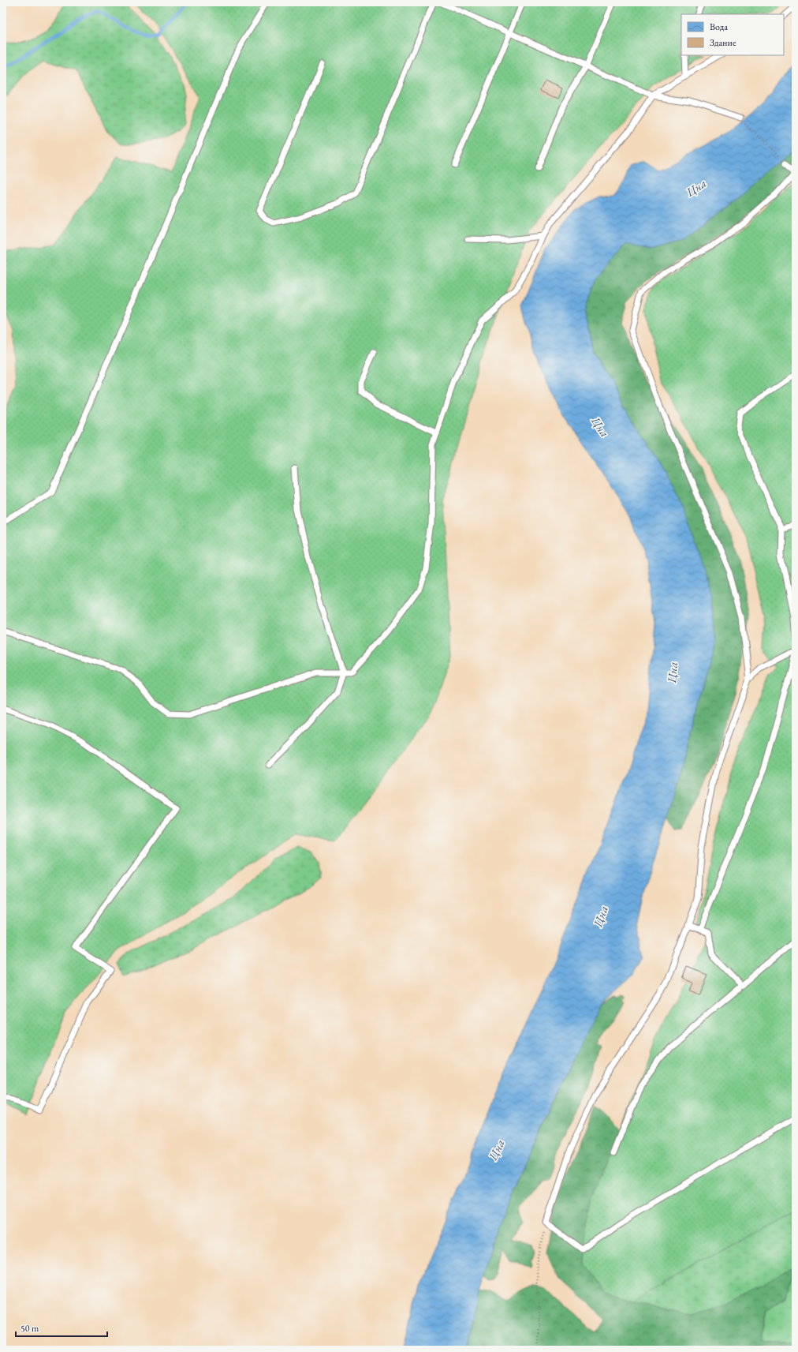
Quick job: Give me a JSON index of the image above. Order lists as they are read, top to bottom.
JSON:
{
  "water": ["Цна"],
  "legend": ["Вода", "Здание"],
  "scale_bar": "50 m"
}
